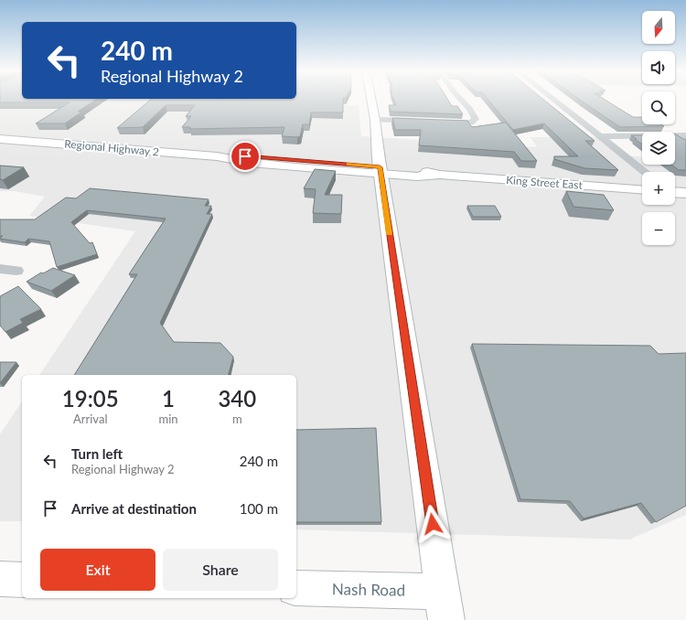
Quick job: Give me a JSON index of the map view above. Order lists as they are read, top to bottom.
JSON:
{
  "streets": {
    "main road": ["Regional Highway 2", "King Street East", "Nash Road"]
  },
  "crossings": [
    ["Regional Highway 2", "King Street East"]
  ],
  "north": "bottom",
  "page": {
    "map_buttons": ["+", "−"],
    "turn": ["240 m", "Regional Highway 2"],
    "eta": [
      "19:05",
      "Arrival",
      "1",
      "min",
      "340",
      "m"
    ],
    "list": [
      {
        "name": "Turn left",
        "note": "Regional Highway 2",
        "value": "240 m"
      },
      {
        "name": "Arrive at destination",
        "value": "100 m"
      }
    ],
    "buttons": ["Exit", "Share"]
  }
}
